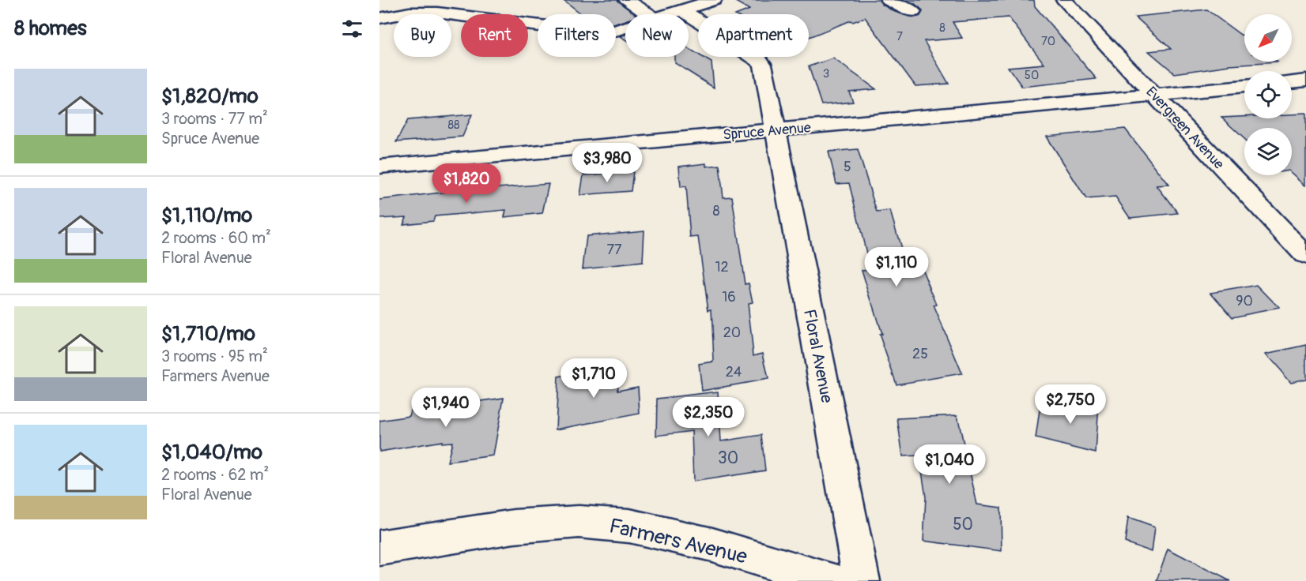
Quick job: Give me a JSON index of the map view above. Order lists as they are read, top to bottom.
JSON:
{
  "streets": {
    "street": [
      "Evergreen Avenue",
      "Spruce Avenue",
      "Floral Avenue",
      "Farmers Avenue"
    ]
  },
  "crossings": [
    ["Evergreen Avenue", "Spruce Avenue"],
    ["Spruce Avenue", "Floral Avenue"]
  ],
  "house_numbers": [
    "8",
    "7",
    "70",
    "3",
    "50",
    "88",
    "5",
    "8",
    "77",
    "12",
    "16",
    "90",
    "20",
    "25",
    "24",
    "30",
    "50"
  ],
  "north": "bottom left",
  "page": {
    "heading": "8 homes",
    "chip": [
      "Buy",
      "Rent",
      "Filters",
      "New",
      "Apartment"
    ],
    "list": [
      {
        "name": "$1,820/mo",
        "note": "3 rooms · 77 m² · Spruce Avenue"
      },
      {
        "name": "$1,110/mo",
        "note": "2 rooms · 60 m² · Floral Avenue"
      },
      {
        "name": "$1,710/mo",
        "note": "3 rooms · 95 m² · Farmers Avenue"
      },
      {
        "name": "$1,040/mo",
        "note": "2 rooms · 62 m² · Floral Avenue"
      }
    ],
    "price": [
      "$3,980",
      "$1,820",
      "$1,110",
      "$1,710",
      "$2,750",
      "$1,940",
      "$2,350",
      "$1,040"
    ]
  }
}
